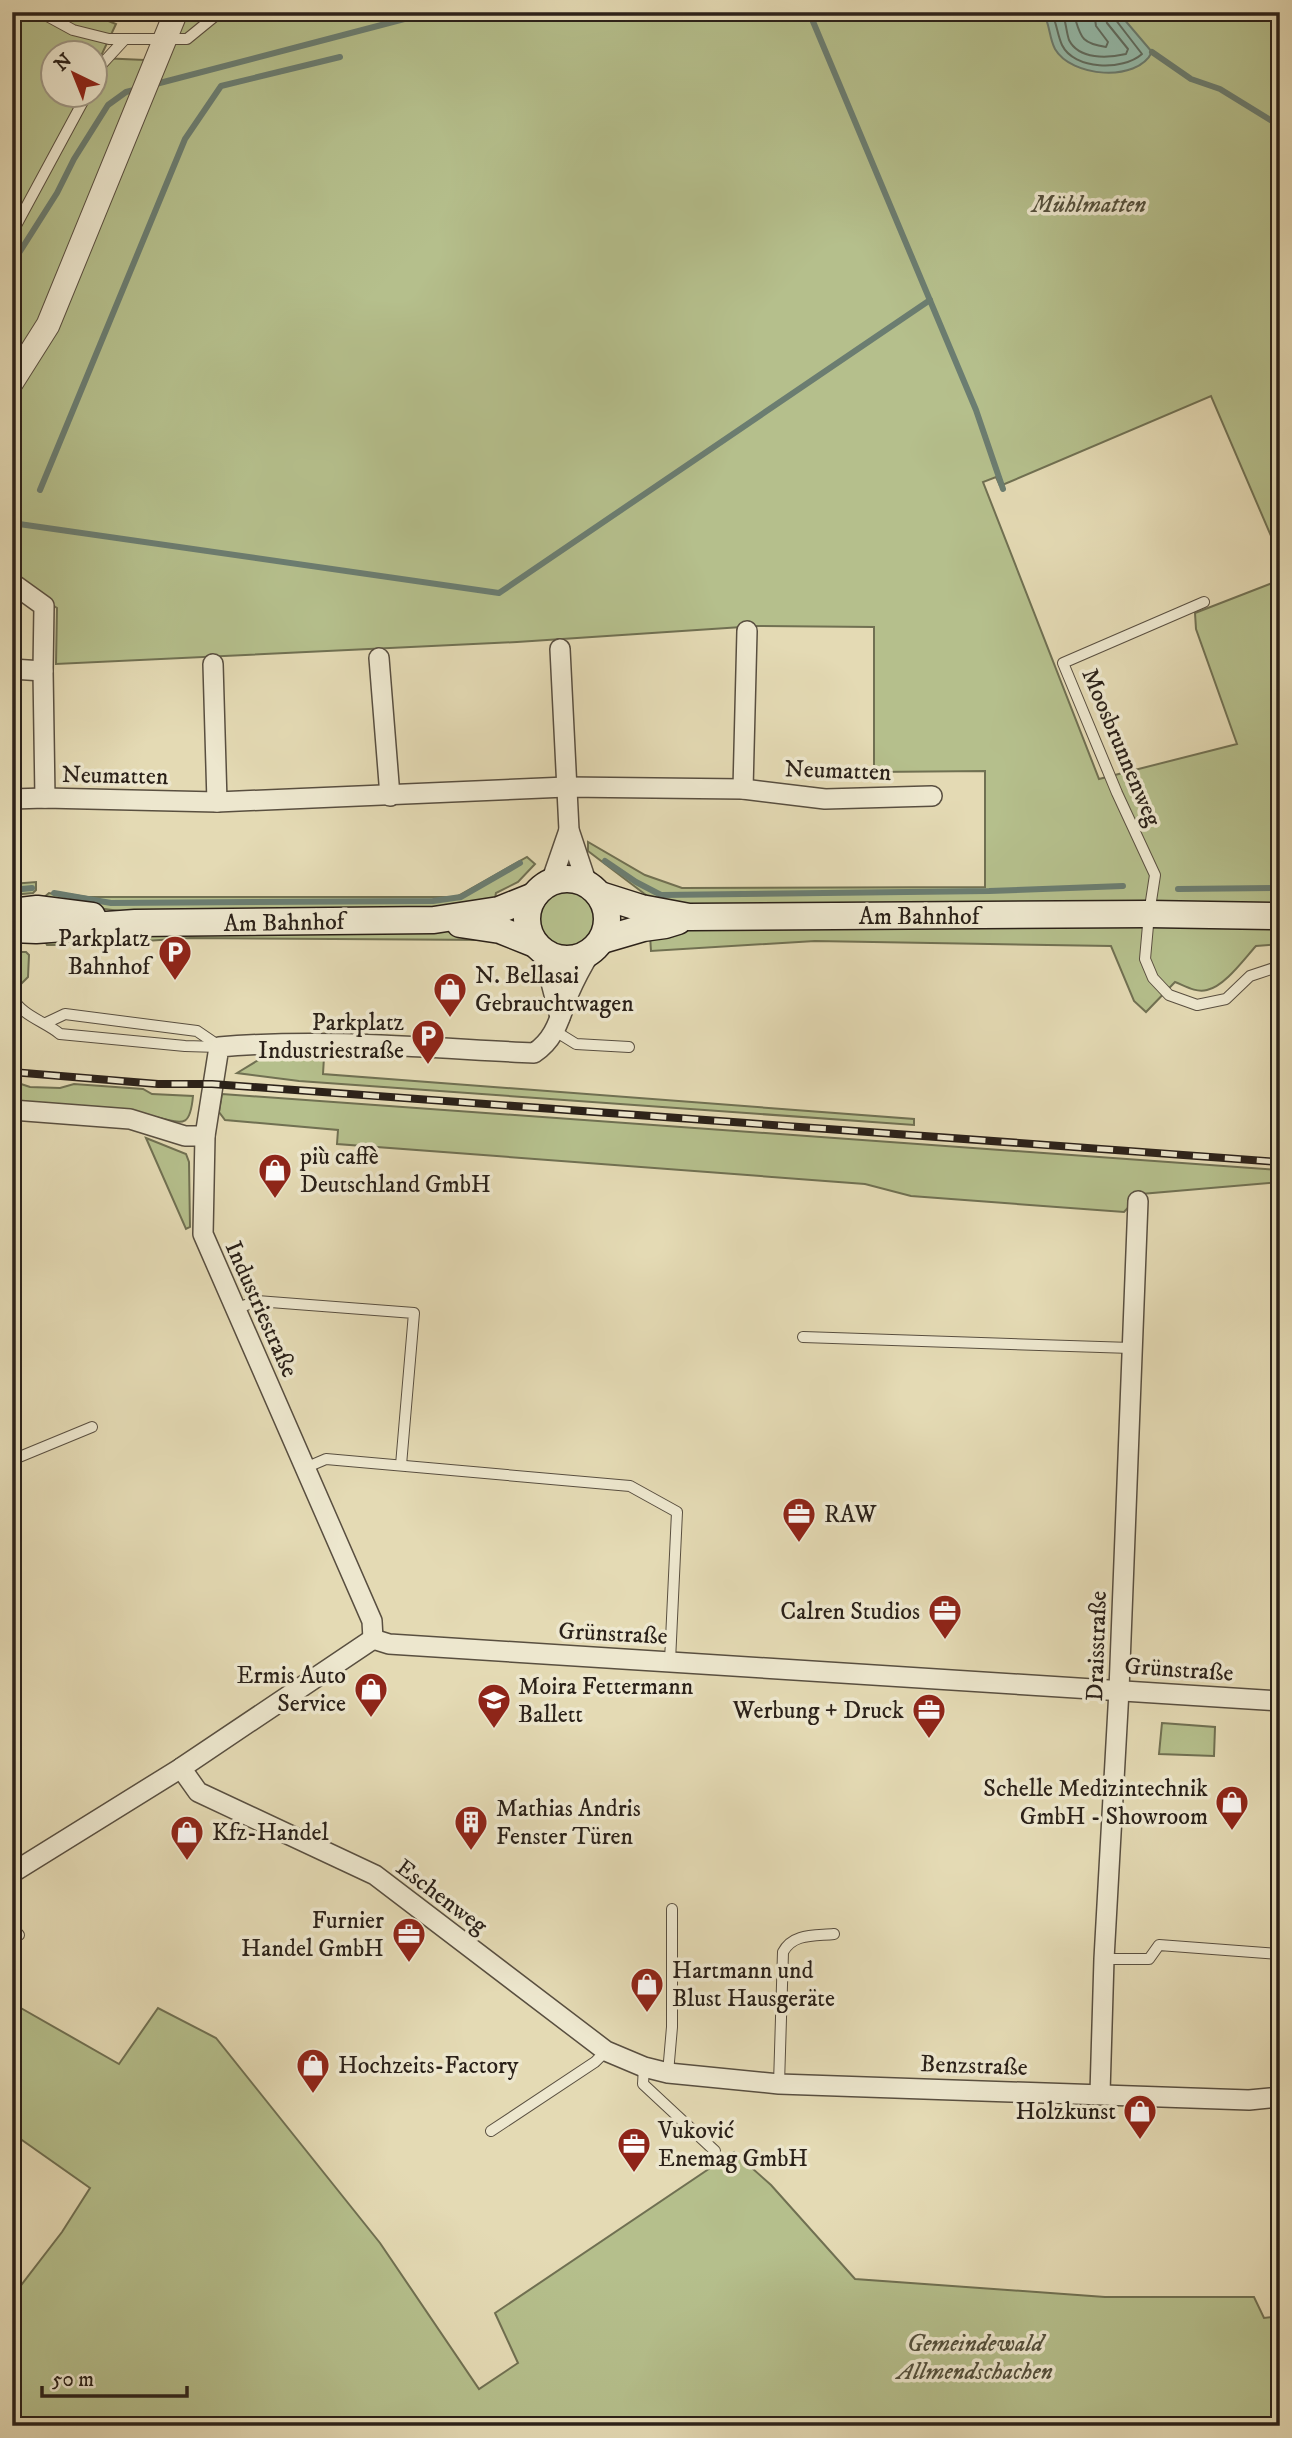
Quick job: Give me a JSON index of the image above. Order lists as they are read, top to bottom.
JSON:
{
  "streets": {
    "main road": ["Am Bahnhof"],
    "street": [
      "Neumatten",
      "Industriestraße",
      "Grünstraße",
      "Draisstraße",
      "Eschenweg",
      "Benzstraße"
    ],
    "lane": ["Moosbrunnenweg"]
  },
  "crossings": [
    ["Moosbrunnenweg", "Am Bahnhof"],
    ["Industriestraße", "Grünstraße"],
    ["Grünstraße", "Draisstraße"],
    ["Draisstraße", "Benzstraße"],
    ["Eschenweg", "Benzstraße"]
  ],
  "parks": ["Mühlmatten", "Gemeindewald Allmendschachen"],
  "places": {
    "parking": ["Parkplatz Bahnhof", "Parkplatz Industriestraße"],
    "shop": [
      "N. Bellasai Gebrauchtwagen",
      "più caffè Deutschland GmbH",
      "Ermis Auto Service",
      "Schelle Medizintechnik GmbH - Showroom",
      "Kfz-Handel",
      "Hartmann und Blust Hausgeräte",
      "Hochzeits-Factory",
      "Holzkunst"
    ],
    "office": [
      "RAW",
      "Calren Studios",
      "Werbung + Druck",
      "Furnier Handel GmbH",
      "Vuković Enemag GmbH"
    ],
    "school or university": ["Moira Fettermann Ballett"],
    "building": ["Mathias Andris Fenster Türen"]
  },
  "scale_bar": "50 m",
  "north": "top left"
}
